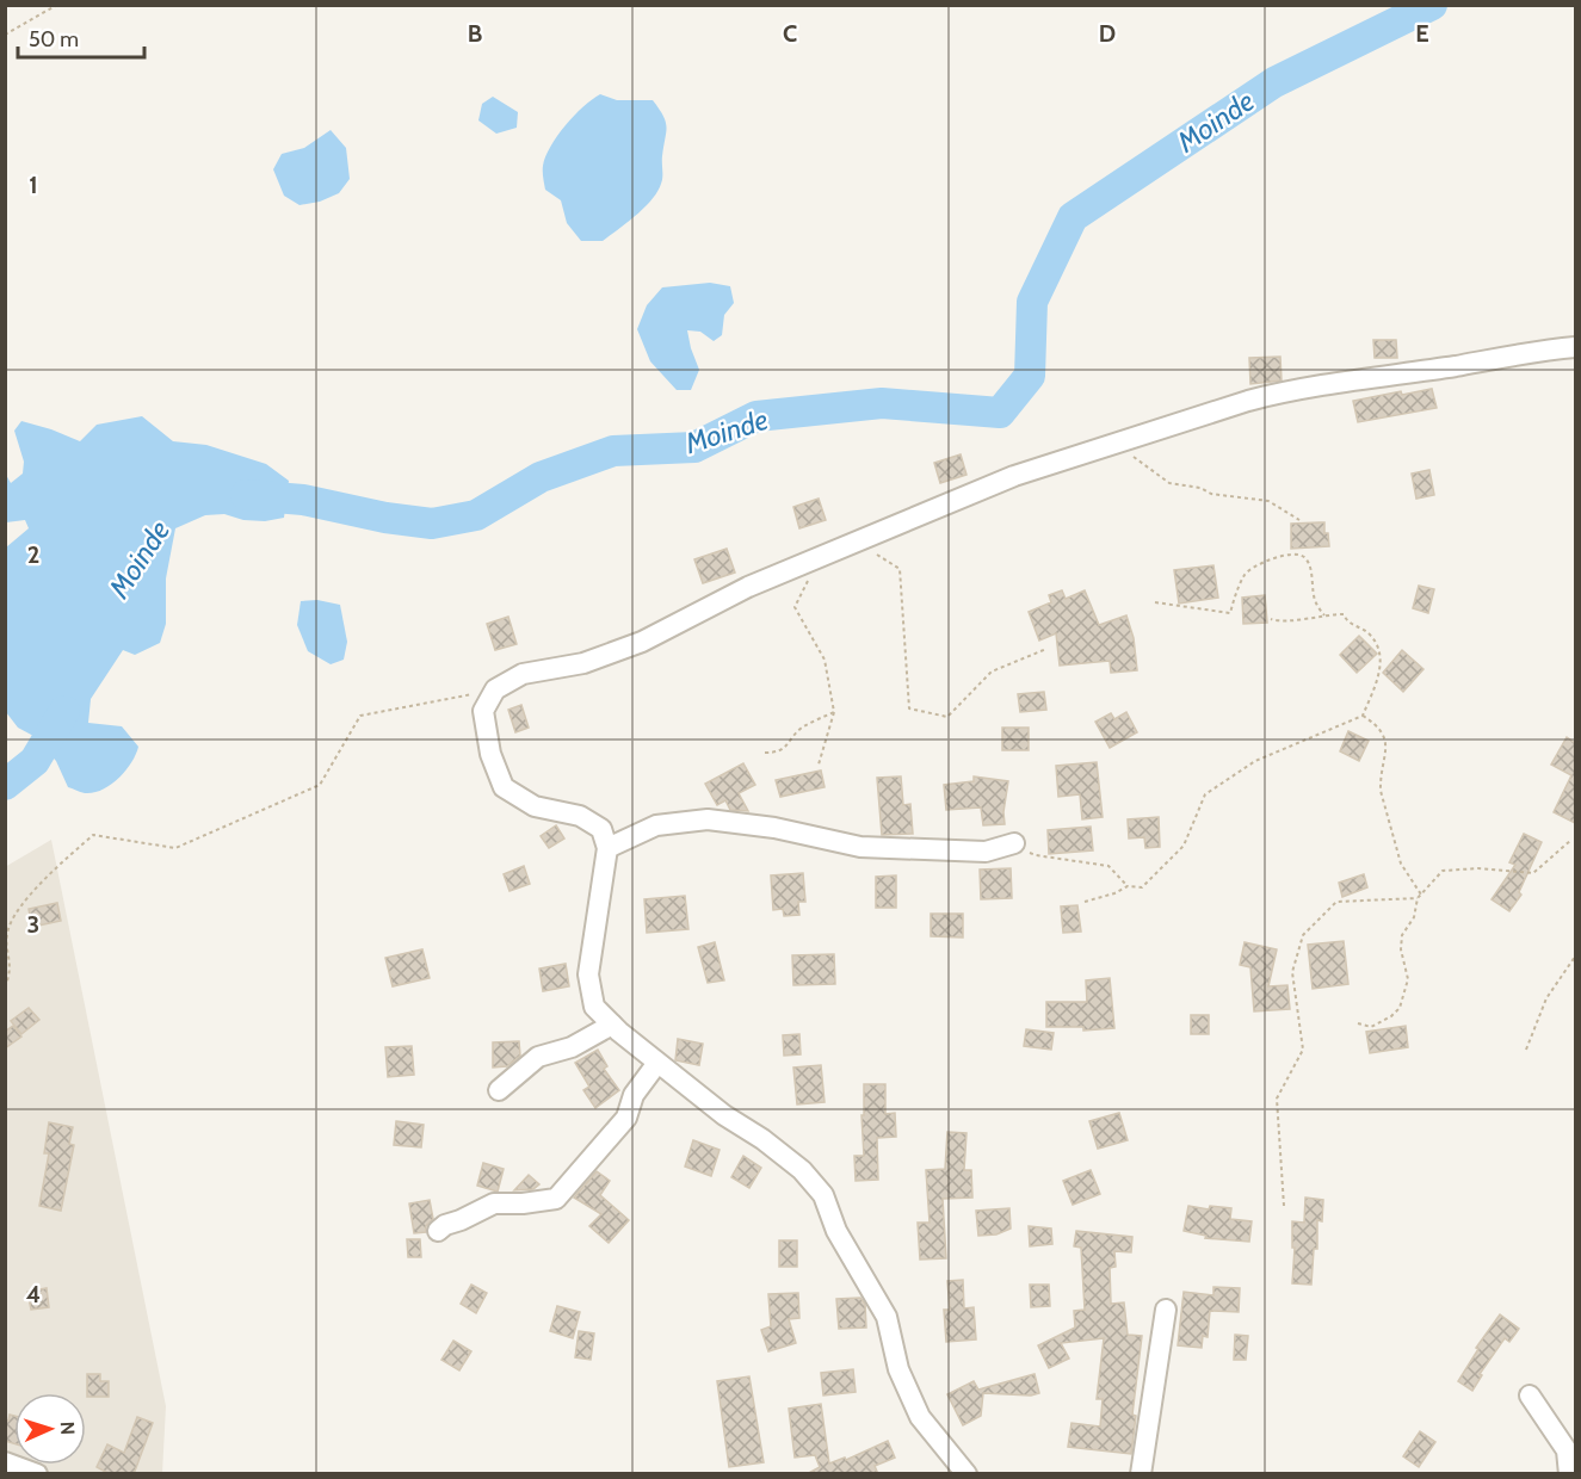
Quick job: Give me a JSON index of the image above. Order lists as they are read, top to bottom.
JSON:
{
  "water": ["Moinde"],
  "scale_bar": "50 m",
  "north": "right",
  "grid": {
    "columns": [
      "B",
      "C",
      "D",
      "E"
    ],
    "rows": [
      "1",
      "2",
      "3",
      "4"
    ]
  }
}
